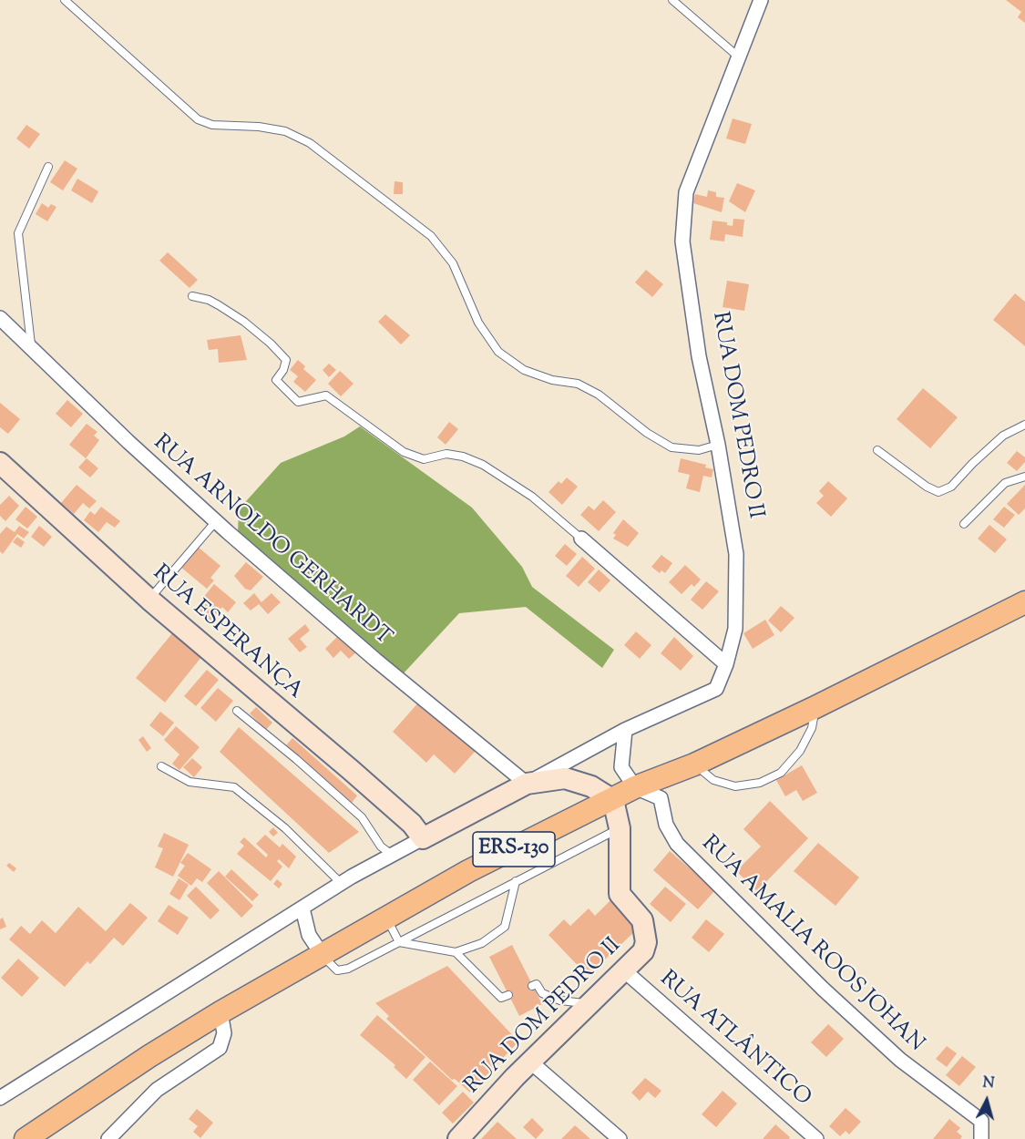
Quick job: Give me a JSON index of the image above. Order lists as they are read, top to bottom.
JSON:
{
  "streets": {
    "main road": ["ERS-130"],
    "street": [
      "RUA DOM PEDRO II",
      "RUA ARNOLDO GERHARDT",
      "RUA ESPERANÇA",
      "RUA AMALIA ROOS JOHAN",
      "RUA ATLÂNTICO"
    ]
  },
  "crossings": [
    ["RUA DOM PEDRO II", "RUA ARNOLDO GERHARDT"],
    ["RUA DOM PEDRO II", "ERS-130"],
    ["RUA DOM PEDRO II", "RUA ATLÂNTICO"],
    ["ERS-130", "RUA AMALIA ROOS JOHAN"]
  ],
  "north": "top"
}
